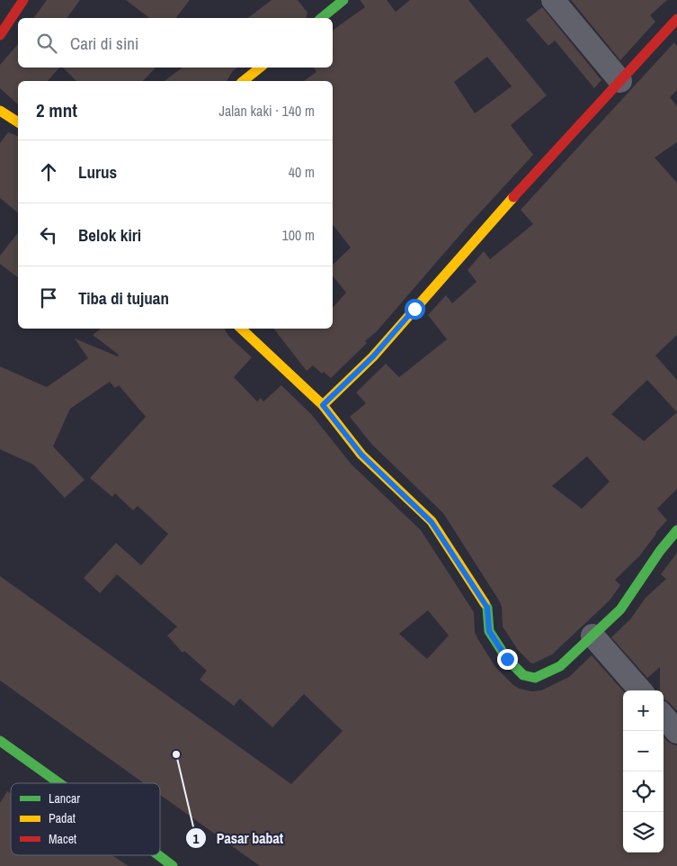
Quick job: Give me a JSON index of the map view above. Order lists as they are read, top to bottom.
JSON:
{
  "places": ["Pasar babat"],
  "legend": ["Lancar", "Padat", "Macet"],
  "page": {
    "search": "Cari di sini",
    "heading": ["2 mnt", "Jalan kaki · 140 m"],
    "list": [
      ["Lurus", "40 m"],
      ["Belok kiri", "100 m"],
      "Tiba di tujuan"
    ],
    "map_buttons": ["+", "−"]
  }
}
